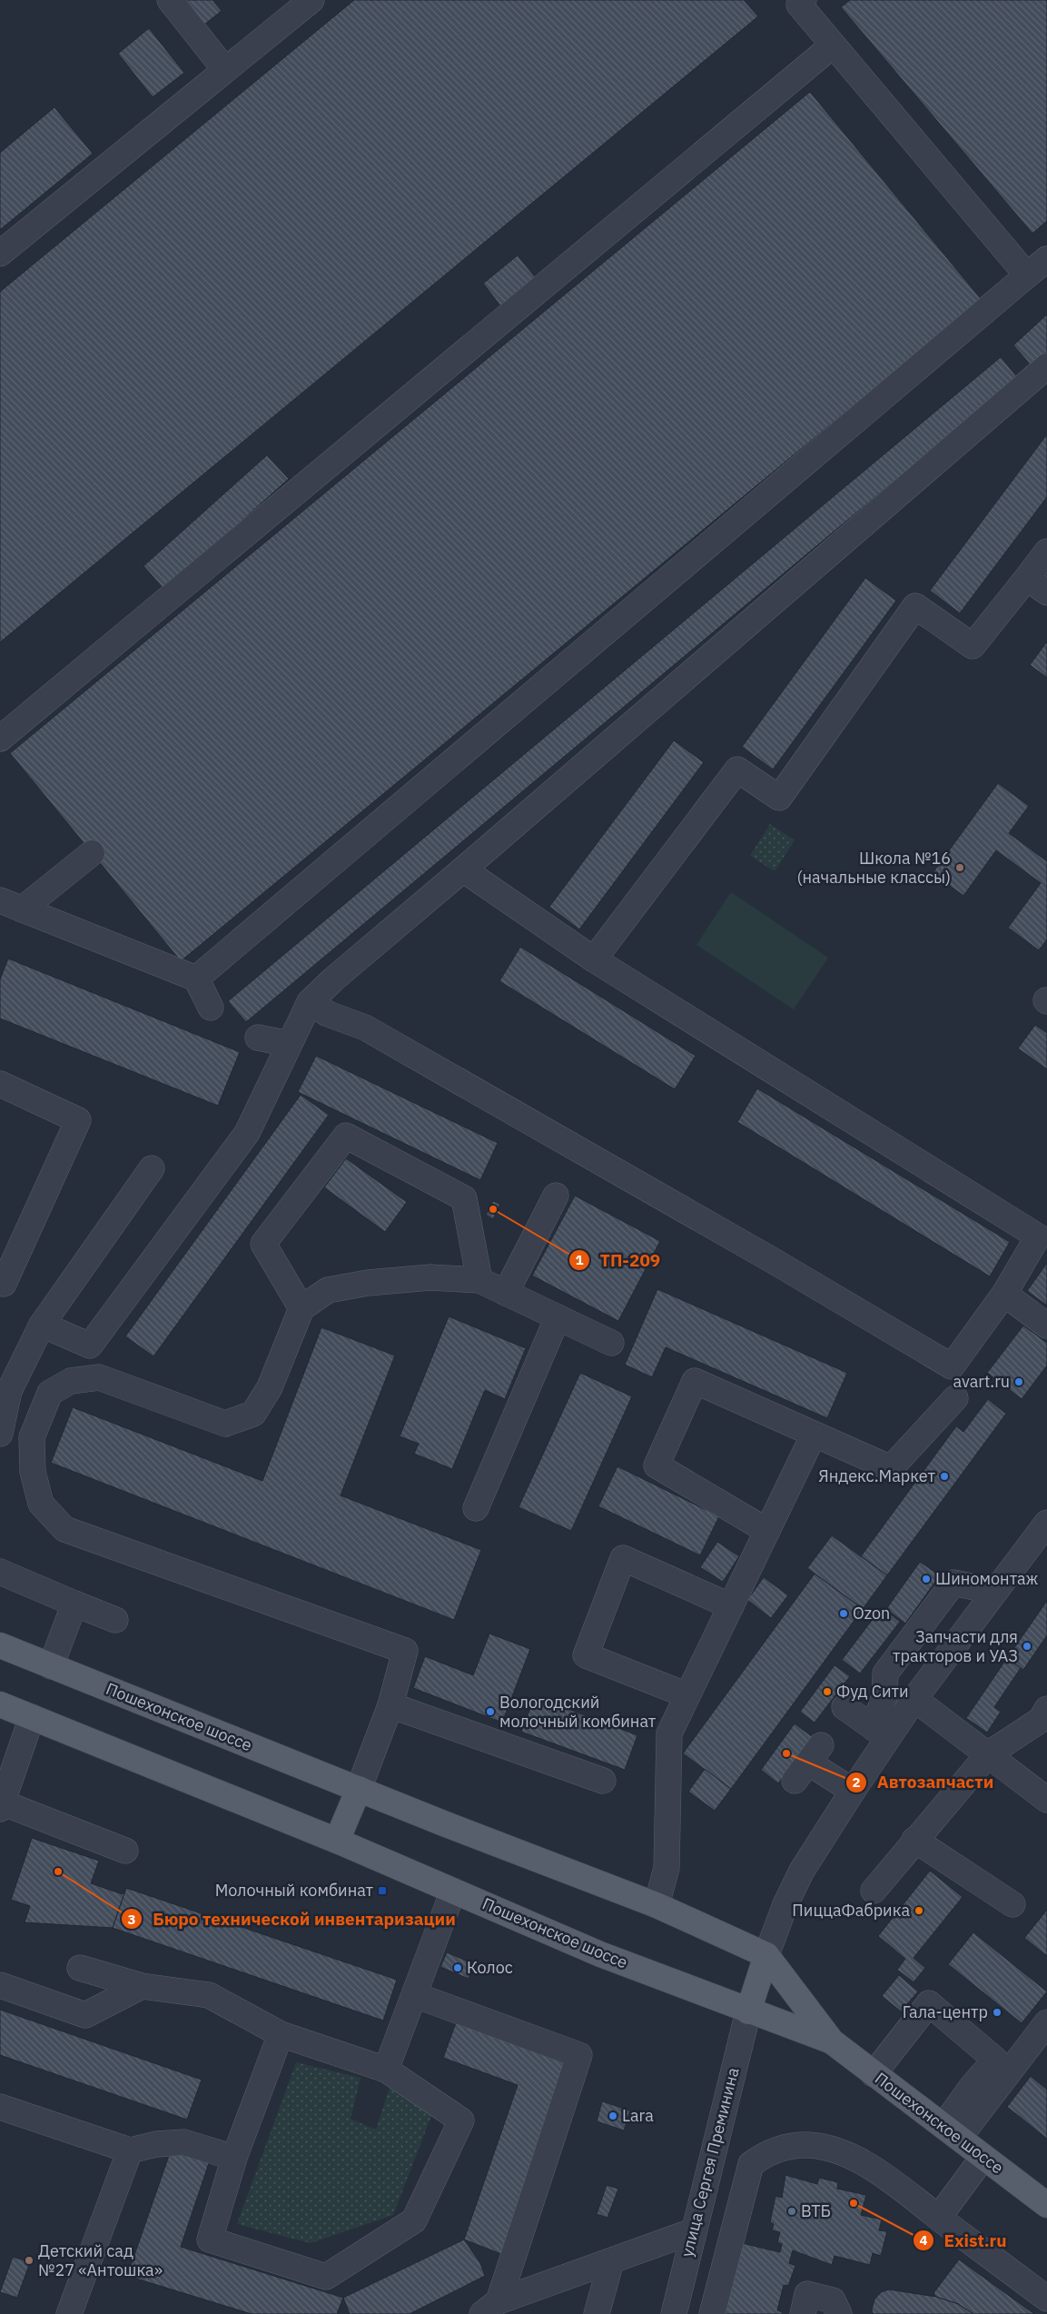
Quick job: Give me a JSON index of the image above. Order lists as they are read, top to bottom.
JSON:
{
  "streets": {
    "main road": ["Пошехонское шоссе"],
    "street": ["улица Сергея Преминина"]
  },
  "crossings": [
    ["Пошехонское шоссе", "улица Сергея Преминина"]
  ],
  "places": {
    "other": [
      "Школа №16 (начальные классы)",
      "ТП-209",
      "avart.ru",
      "Яндекс.Маркет",
      "Шиномонтаж",
      "Ozon",
      "Запчасти для тракторов и УАЗ",
      "Фуд Сити",
      "Вологодский молочный комбинат",
      "Автозапчасти",
      "Бюро технической инвентаризации",
      "ПиццаФабрика",
      "Колос",
      "Гала-центр",
      "Lara",
      "Exist.ru",
      "ВТБ",
      "Детский сад №27 «Антошка»"
    ],
    "transit": ["Молочный комбинат"]
  }
}
